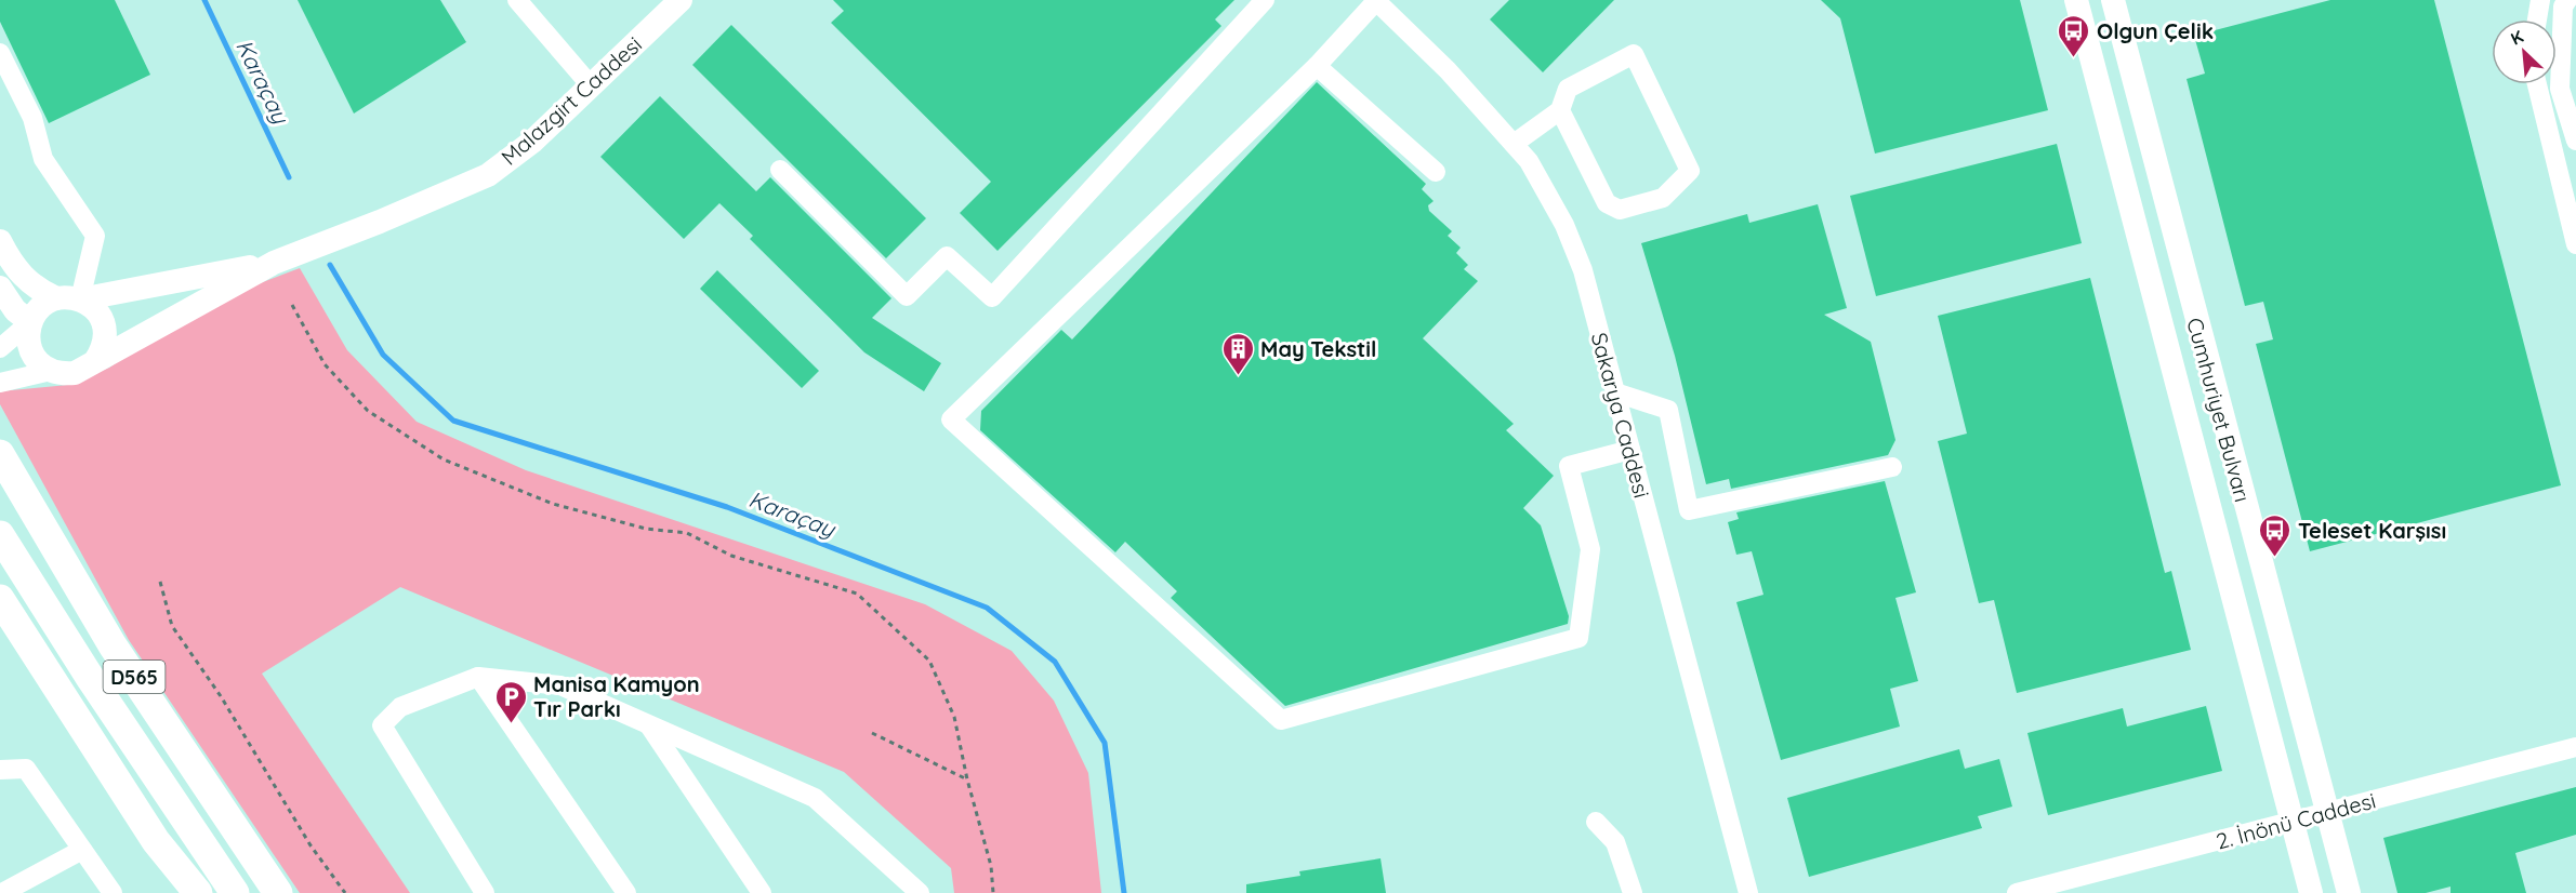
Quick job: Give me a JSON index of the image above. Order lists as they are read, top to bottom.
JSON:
{
  "streets": {
    "highway": ["D565"],
    "main road": ["Malazgirt Caddesi", "Cumhuriyet Bulvarı"],
    "street": ["Sakarya Caddesi", "2. İnönü Caddesi"]
  },
  "crossings": [
    ["Cumhuriyet Bulvarı", "2. İnönü Caddesi"]
  ],
  "water": ["Karaçay"],
  "places": {
    "bus stop": ["Olgun Çelik", "Teleset Karşısı"],
    "building": ["May Tekstil"],
    "parking": ["Manisa Kamyon Tır Parkı"]
  },
  "north": "top left"
}
